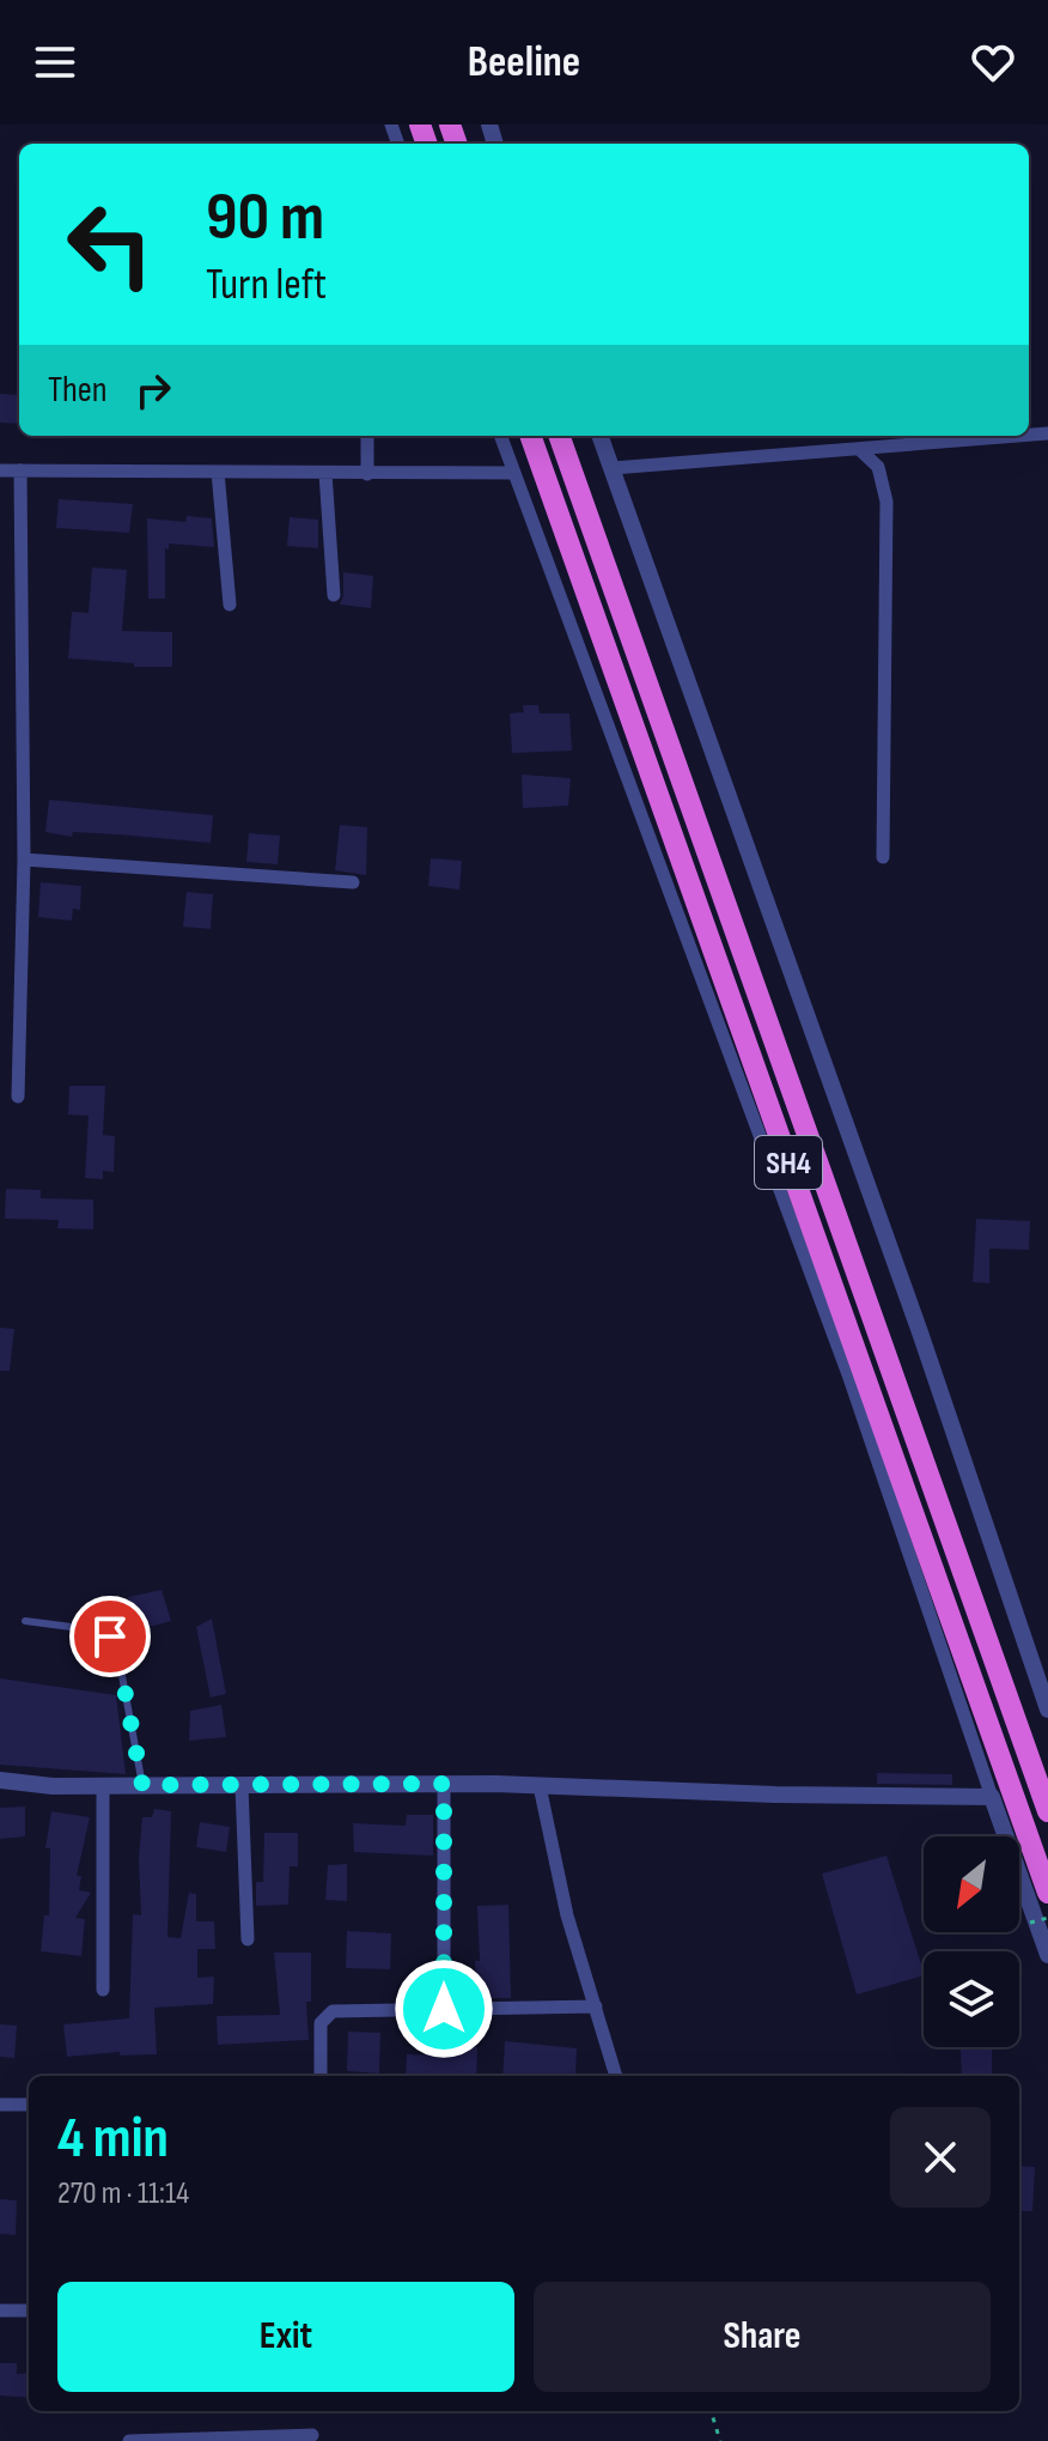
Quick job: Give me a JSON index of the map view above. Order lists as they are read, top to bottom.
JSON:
{
  "streets": {
    "highway": ["SH4"]
  },
  "north": "bottom left",
  "page": {
    "header": "Beeline",
    "turn": ["90 m", "Turn left"],
    "then": "Then",
    "heading": ["4 min", "270 m · 11:14"],
    "buttons": ["Exit", "Share"]
  }
}
